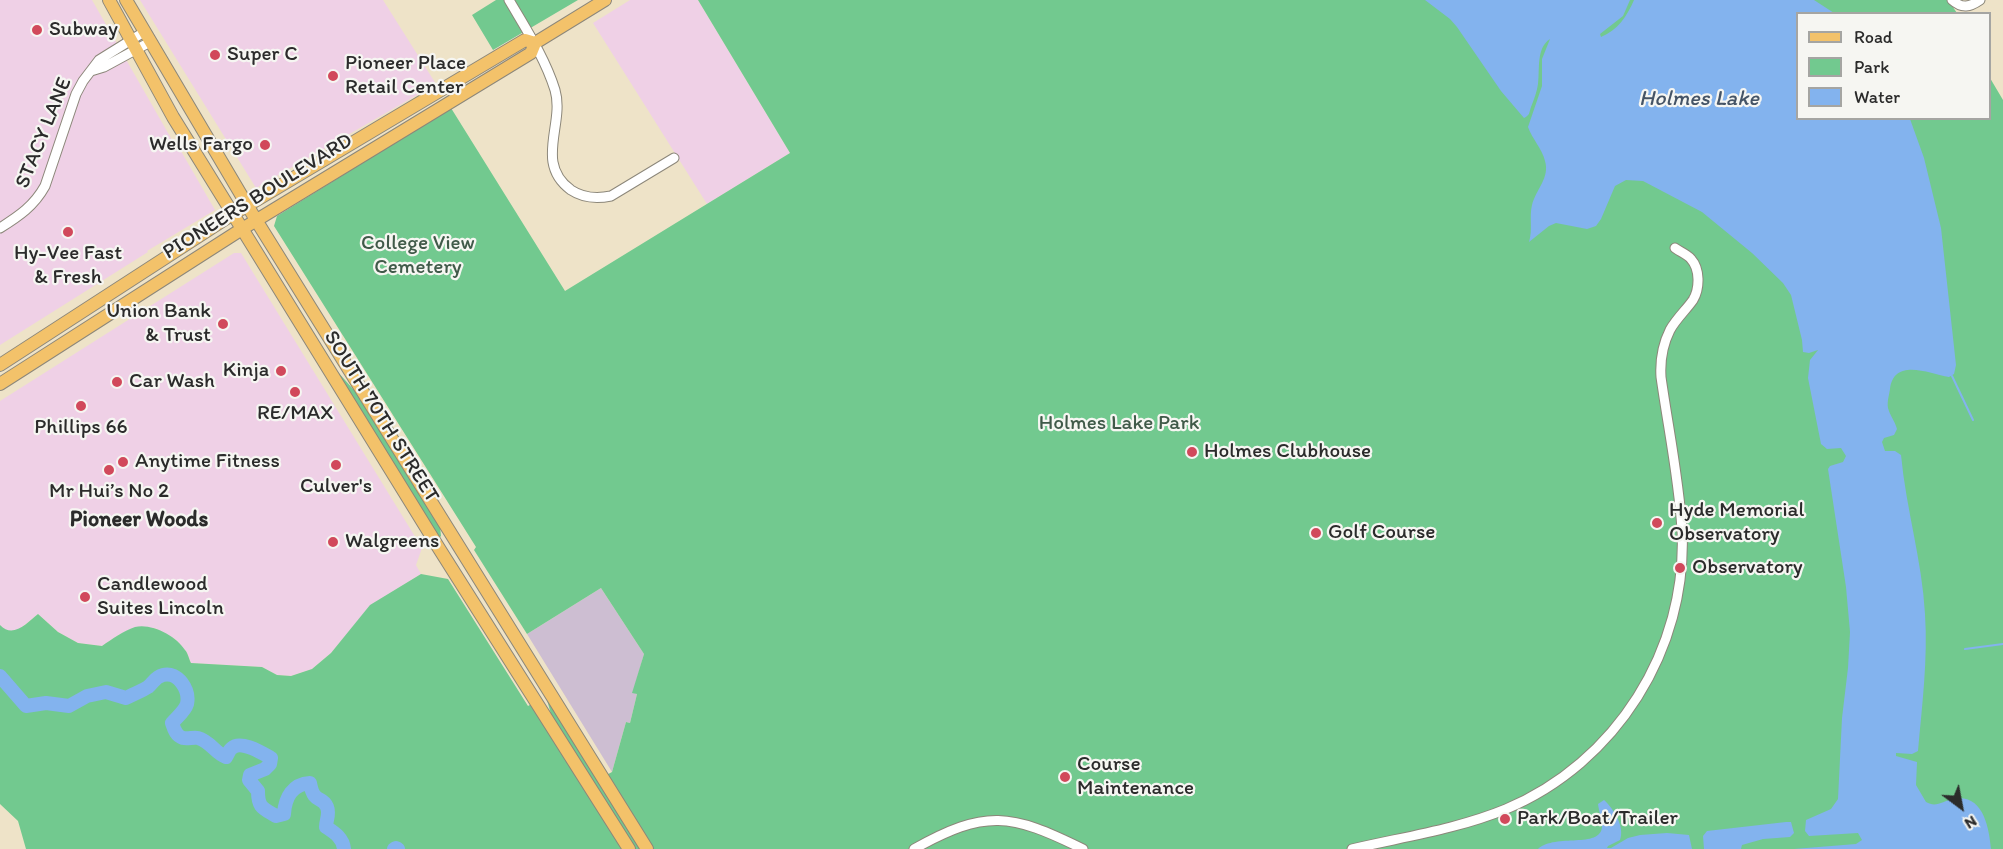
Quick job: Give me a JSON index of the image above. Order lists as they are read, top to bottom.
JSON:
{
  "streets": {
    "main road": ["PIONEERS BOULEVARD", "SOUTH 70TH STREET"],
    "street": ["STACY LANE"]
  },
  "crossings": [
    ["STACY LANE", "SOUTH 70TH STREET"],
    ["PIONEERS BOULEVARD", "SOUTH 70TH STREET"]
  ],
  "districts": ["Pioneer Woods"],
  "water": ["Holmes Lake"],
  "parks": ["College View Cemetery", "Holmes Lake Park"],
  "places": [
    "Subway",
    "Super C",
    "Pioneer Place Retail Center",
    "Wells Fargo",
    "Hy-Vee Fast & Fresh",
    "Union Bank & Trust",
    "Kinja",
    "Car Wash",
    "RE/MAX",
    "Phillips 66",
    "Holmes Clubhouse",
    "Anytime Fitness",
    "Culver's",
    "Mr Hui’s No 2",
    "Hyde Memorial Observatory",
    "Golf Course",
    "Walgreens",
    "Observatory",
    "Candlewood Suites Lincoln",
    "Course Maintenance",
    "Park/Boat/Trailer"
  ],
  "legend": ["Road", "Park", "Water"],
  "north": "bottom right"
}
